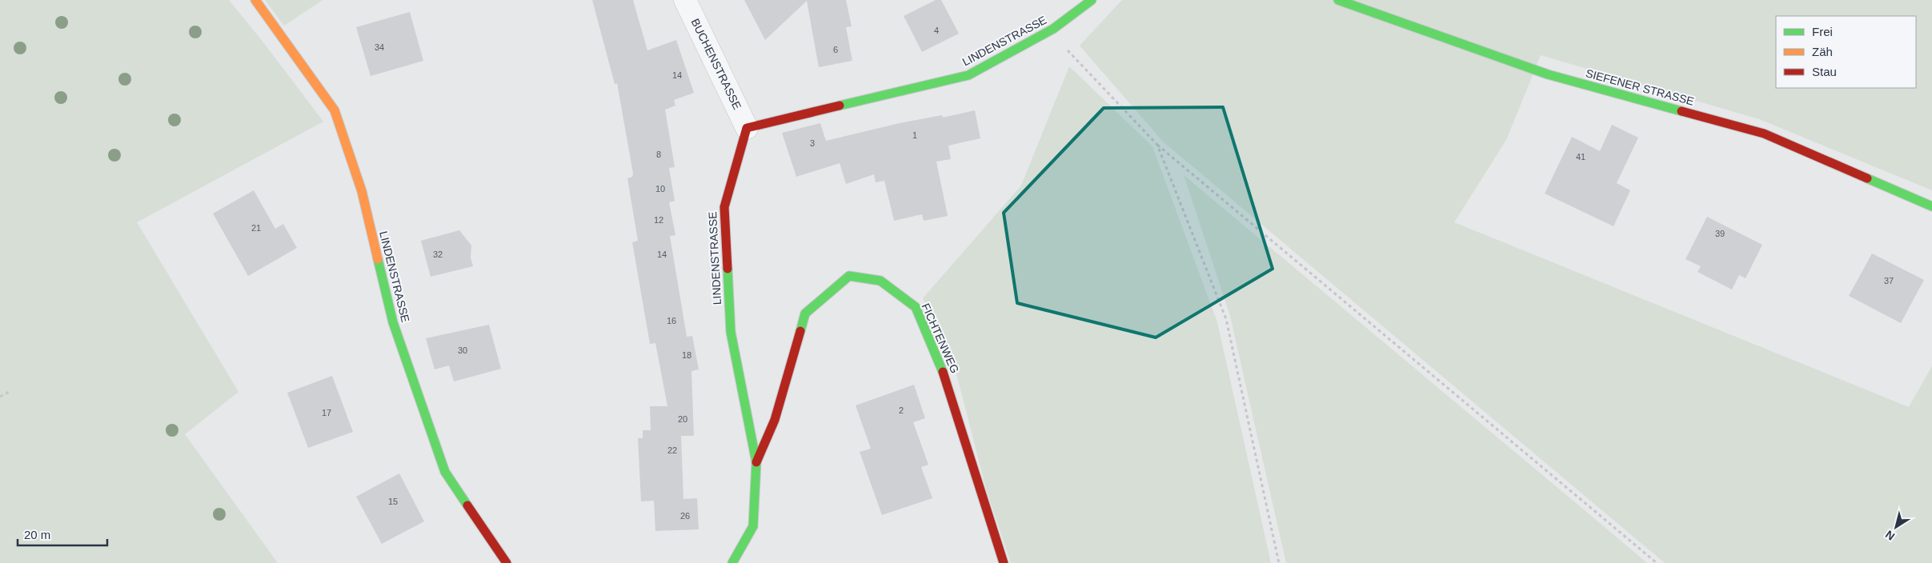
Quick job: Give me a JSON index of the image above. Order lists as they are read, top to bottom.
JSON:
{
  "streets": {
    "street": [
      "LINDENSTRASSE",
      "BUCHENSTRASSE",
      "SIEFENER STRASSE",
      "FICHTENWEG"
    ]
  },
  "crossings": [
    ["LINDENSTRASSE", "BUCHENSTRASSE"],
    ["LINDENSTRASSE", "FICHTENWEG"]
  ],
  "house_numbers": [
    "4",
    "34",
    "6",
    "14",
    "1",
    "3",
    "8",
    "41",
    "10",
    "12",
    "21",
    "39",
    "32",
    "14",
    "37",
    "16",
    "30",
    "18",
    "2",
    "17",
    "20",
    "22",
    "15",
    "26"
  ],
  "legend": ["Frei", "Zäh", "Stau"],
  "scale_bar": "20 m",
  "north": "bottom left"
}
